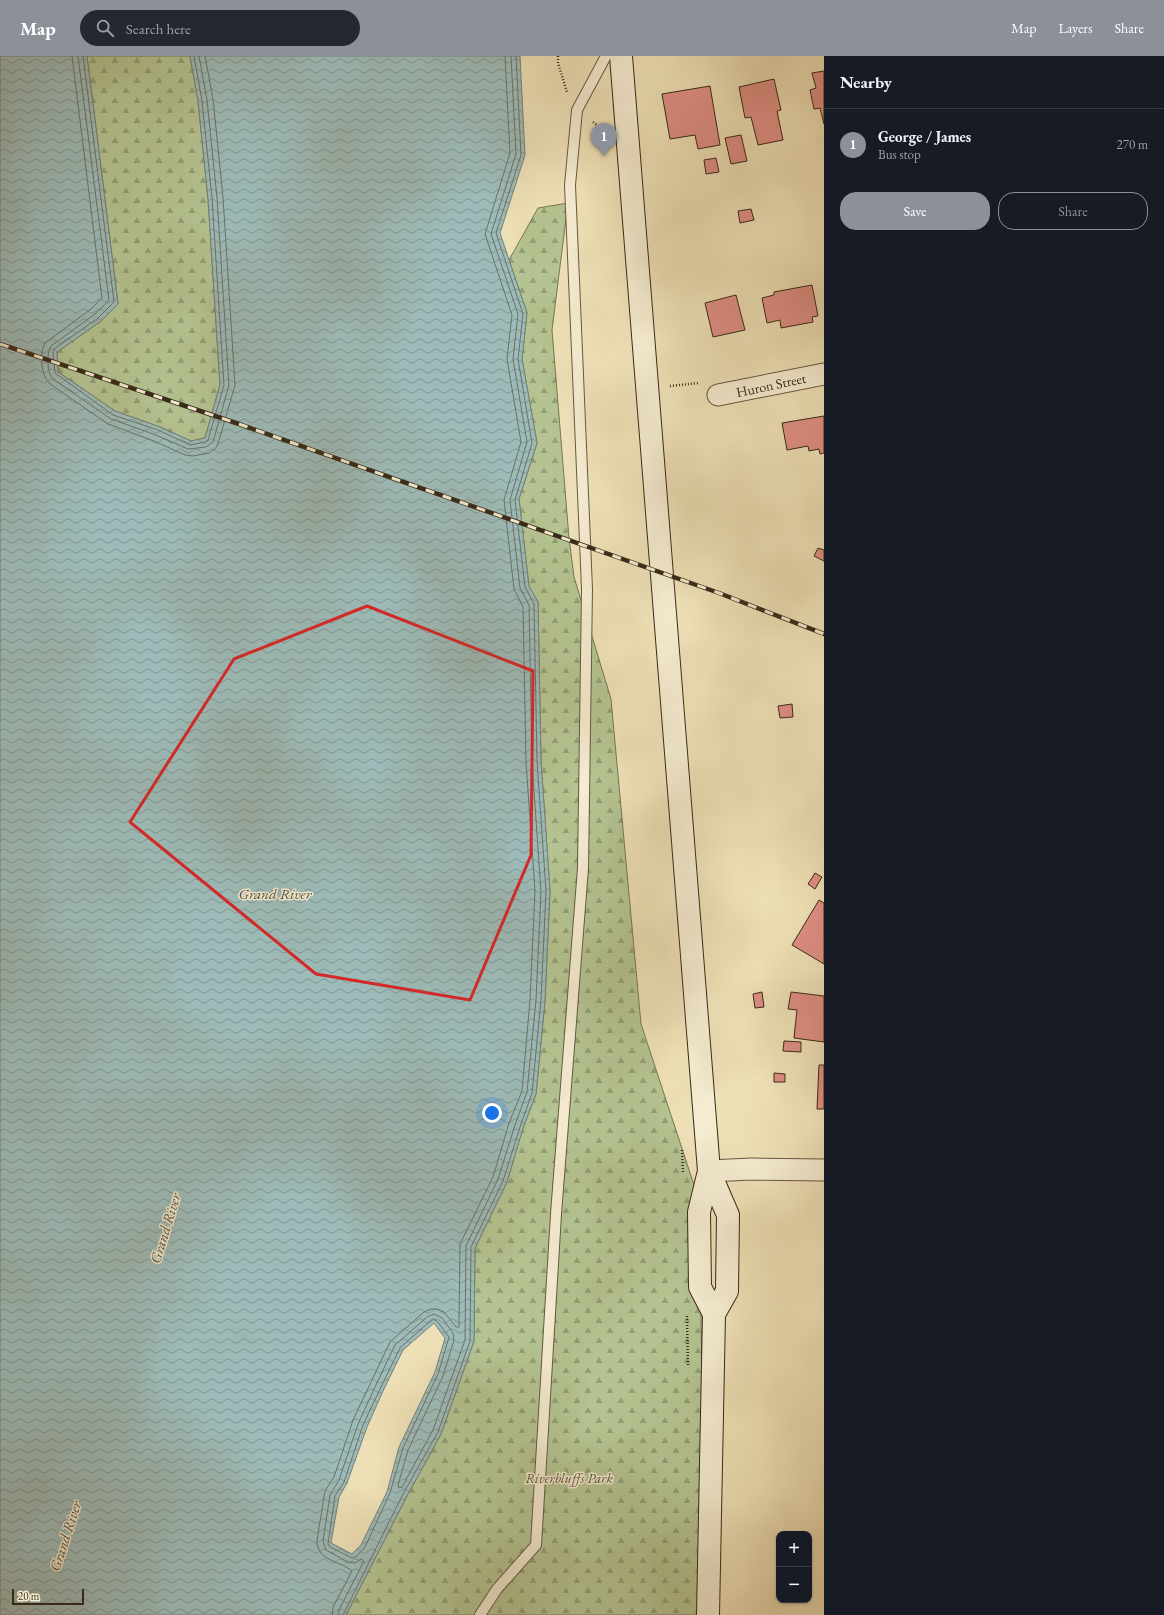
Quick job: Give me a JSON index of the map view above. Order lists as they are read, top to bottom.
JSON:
{
  "streets": {
    "street": ["Huron Street"]
  },
  "water": ["Grand River"],
  "parks": ["Riverbluffs Park"],
  "scale_bar": "20 m",
  "page": {
    "header": "Map",
    "search": "Search here",
    "nav": ["Map", "Layers", "Share"],
    "heading": "Nearby",
    "list": [
      {
        "mark": "1",
        "name": "George / James",
        "note": "Bus stop",
        "value": "270 m"
      }
    ],
    "pins": "1",
    "buttons": ["Save", "Share"],
    "map_buttons": ["+", "−"],
    "scale": "20 m"
  }
}
